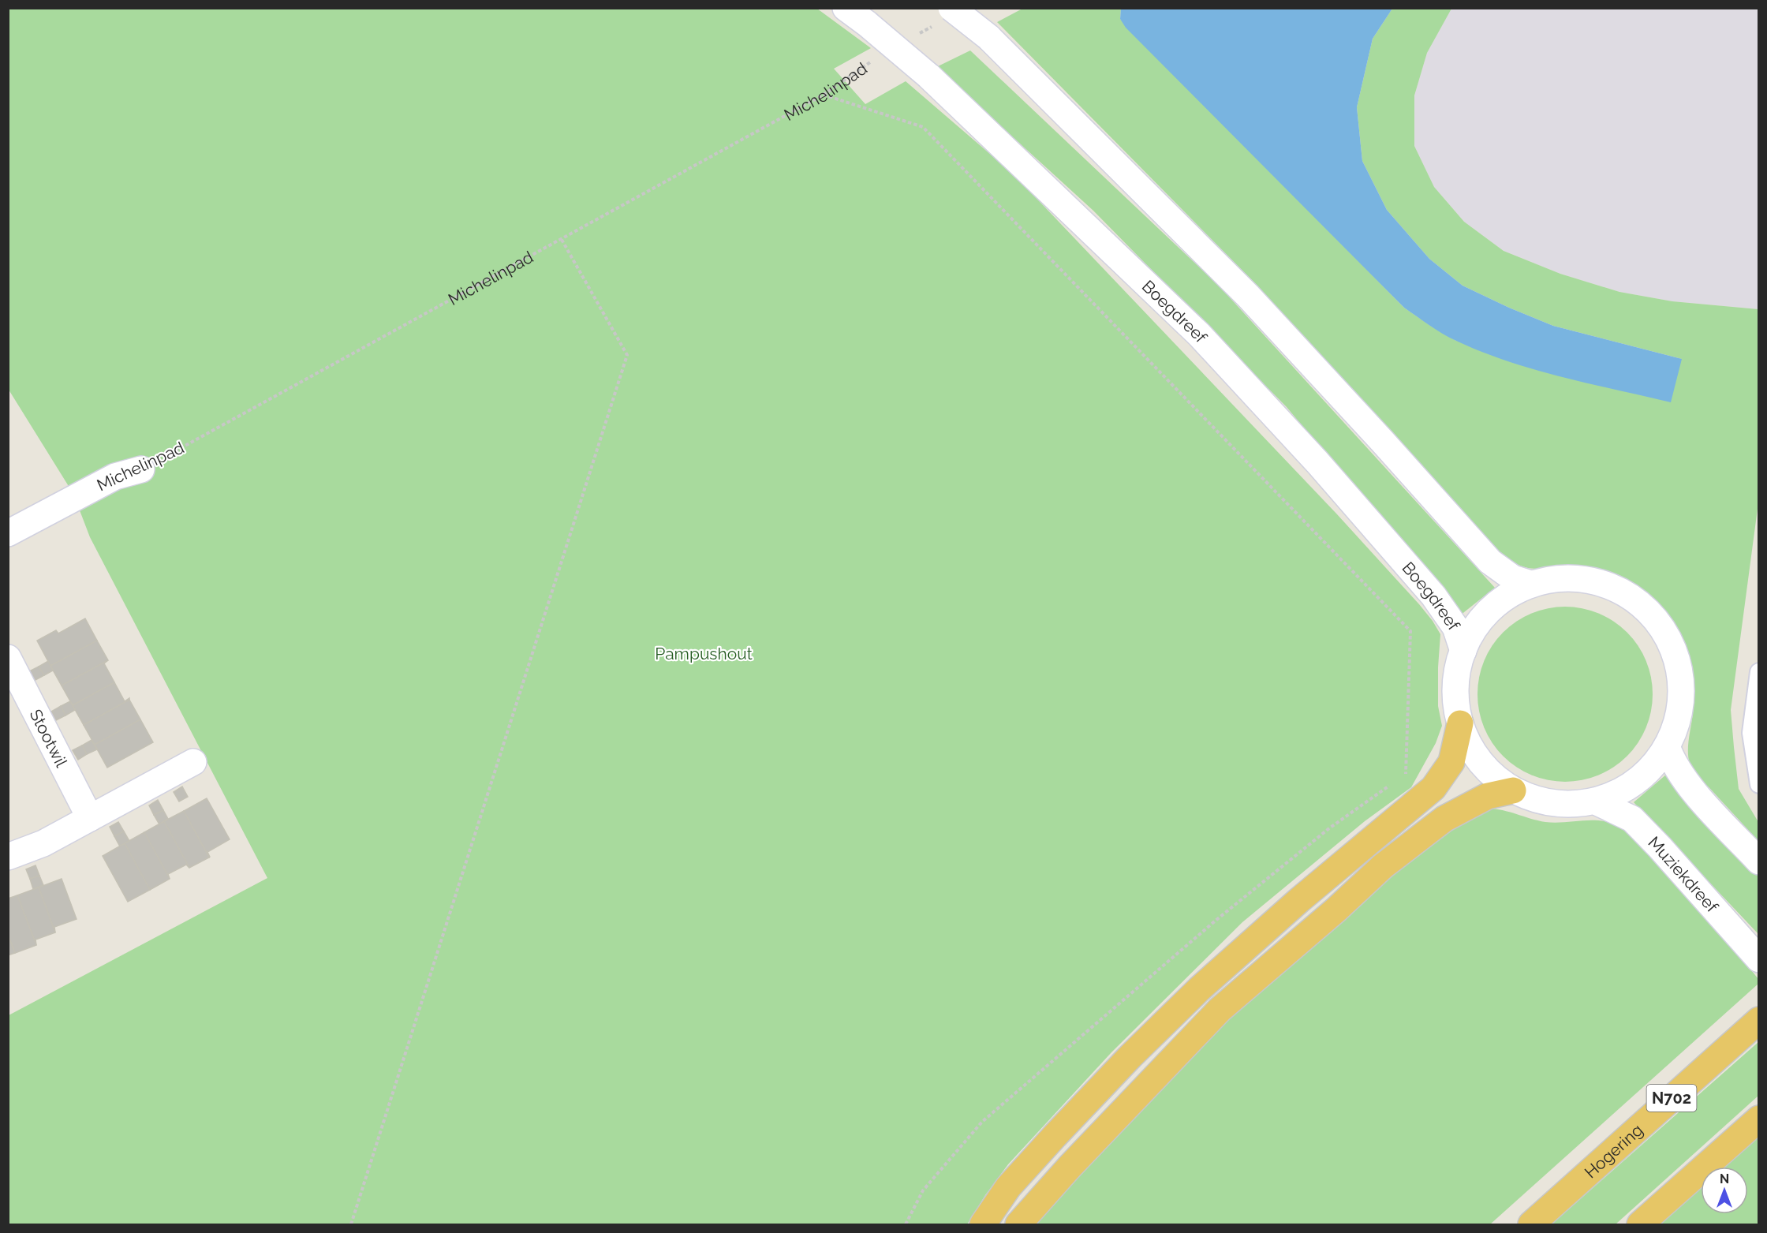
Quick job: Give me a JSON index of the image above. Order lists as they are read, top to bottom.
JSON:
{
  "streets": {
    "highway": ["N702", "Hogering"],
    "street": [
      "Michelinpad",
      "Boegdreef",
      "Stootwil",
      "Muziekdreef"
    ]
  },
  "parks": ["Pampushout"],
  "north": "top"
}
